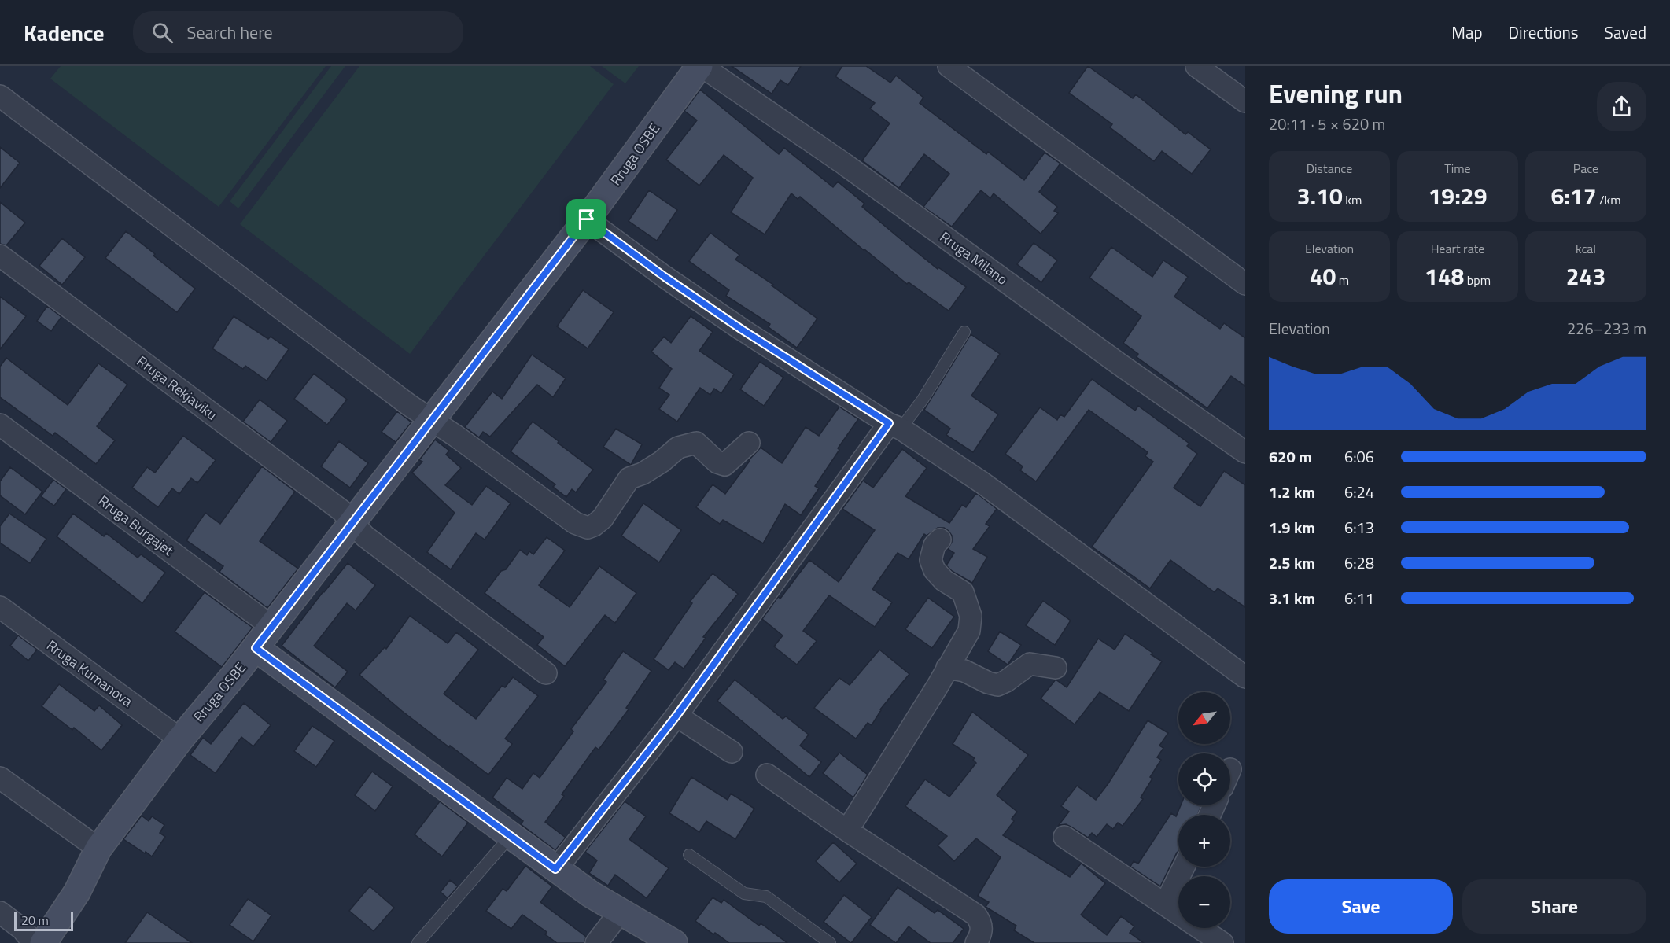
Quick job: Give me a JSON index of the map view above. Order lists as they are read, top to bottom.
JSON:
{
  "streets": {
    "street": [
      "Rruga OSBE",
      "Rruga Milano",
      "Rruga Rekjaviku",
      "Rruga Burgajet",
      "Rruga Kumanova"
    ]
  },
  "crossings": [
    ["Rruga OSBE", "Rruga Milano"],
    ["Rruga OSBE", "Rruga Rekjaviku"],
    ["Rruga OSBE", "Rruga Burgajet"],
    ["Rruga OSBE", "Rruga Kumanova"]
  ],
  "scale_bar": "20 m",
  "north": "bottom left",
  "page": {
    "header": "Kadence",
    "search": "Search here",
    "nav": ["Map", "Directions", "Saved"],
    "heading": ["Evening run", "20:11 · 5 × 620 m"],
    "stats": [
      ["Distance", "3.10 km"],
      ["Time", "19:29"],
      ["Pace", "6:17 /km"],
      ["Elevation", "40 m"],
      ["Heart rate", "148 bpm"],
      ["kcal", "243"]
    ],
    "chart": ["Elevation", "226–233 m"],
    "list": [
      {
        "name": "620 m",
        "note": "6:06"
      },
      {
        "name": "1.2 km",
        "note": "6:24"
      },
      {
        "name": "1.9 km",
        "note": "6:13"
      },
      {
        "name": "2.5 km",
        "note": "6:28"
      },
      {
        "name": "3.1 km",
        "note": "6:11"
      }
    ],
    "map_buttons": ["+", "−"],
    "buttons": ["Save", "Share"],
    "scale": "20 m"
  }
}
